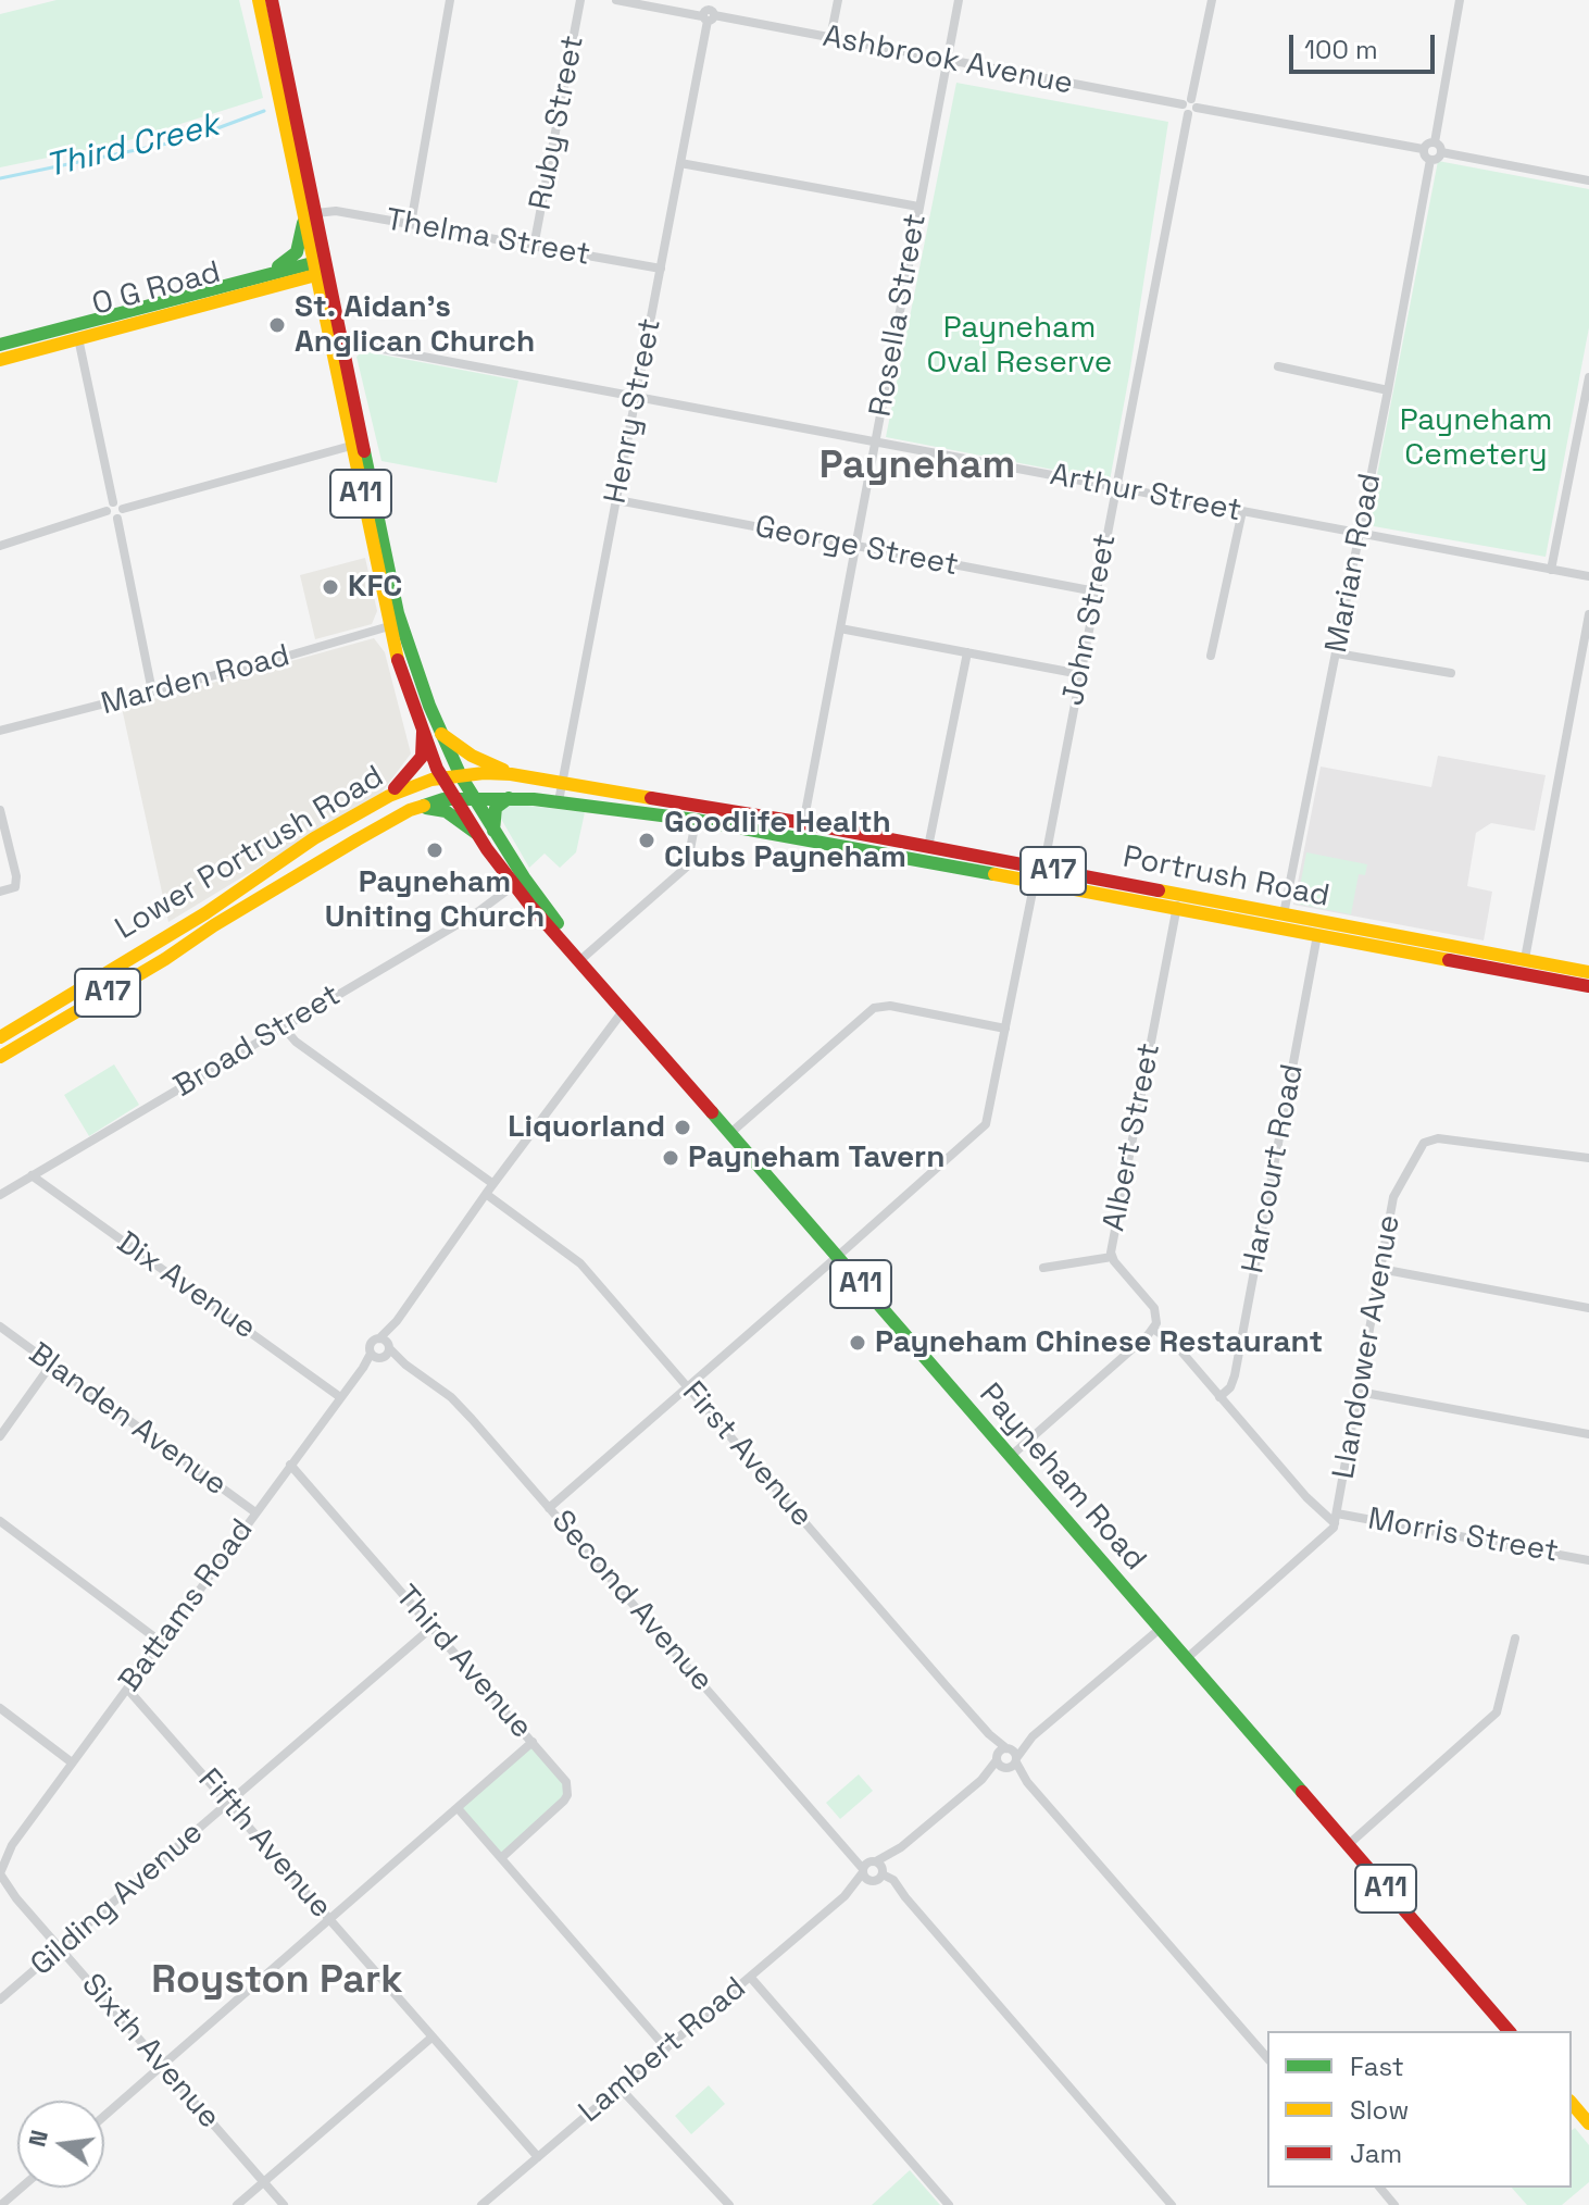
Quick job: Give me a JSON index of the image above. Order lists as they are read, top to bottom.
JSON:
{
  "streets": {
    "main road": [
      "O G Road",
      "A11",
      "Lower Portrush Road",
      "A17",
      "Portrush Road",
      "Payneham Road"
    ],
    "street": [
      "Ashbrook Avenue",
      "Ruby Street",
      "Thelma Street",
      "Rosella Street",
      "Henry Street",
      "Arthur Street",
      "George Street",
      "Marian Road",
      "John Street",
      "Marden Road",
      "Broad Street",
      "Albert Street",
      "Harcourt Road",
      "Dix Avenue",
      "Llandower Avenue",
      "Blanden Avenue",
      "First Avenue",
      "Morris Street",
      "Second Avenue",
      "Battams Road",
      "Third Avenue",
      "Fifth Avenue",
      "Gilding Avenue",
      "Lambert Road",
      "Sixth Avenue"
    ]
  },
  "crossings": [
    ["Ashbrook Avenue", "Rosella Street"],
    ["Ashbrook Avenue", "Henry Street"],
    ["Ashbrook Avenue", "Marian Road"],
    ["Ashbrook Avenue", "John Street"],
    ["Ruby Street", "Thelma Street"],
    ["Thelma Street", "Henry Street"],
    ["Thelma Street", "Payneham Road"],
    ["O G Road", "Payneham Road"],
    ["Rosella Street", "Arthur Street"],
    ["Rosella Street", "George Street"],
    ["Rosella Street", "Portrush Road"],
    ["Henry Street", "Arthur Street"],
    ["Henry Street", "George Street"],
    ["Henry Street", "Portrush Road"],
    ["Arthur Street", "Marian Road"],
    ["Arthur Street", "John Street"],
    ["Arthur Street", "Payneham Road"],
    ["George Street", "John Street"],
    ["Marian Road", "Portrush Road"],
    ["John Street", "Portrush Road"],
    ["John Street", "First Avenue"],
    ["John Street", "Payneham Road"],
    ["John Street", "Second Avenue"],
    ["Marden Road", "Payneham Road"],
    ["Lower Portrush Road", "Portrush Road"],
    ["Lower Portrush Road", "Payneham Road"],
    ["Portrush Road", "Albert Street"],
    ["Portrush Road", "Harcourt Road"],
    ["Portrush Road", "Payneham Road"],
    ["Broad Street", "Dix Avenue"],
    ["Broad Street", "Payneham Road"],
    ["Dix Avenue", "Battams Road"],
    ["Llandower Avenue", "Morris Street"],
    ["Blanden Avenue", "Battams Road"],
    ["First Avenue", "Lambert Road"],
    ["Payneham Road", "Lambert Road"],
    ["Second Avenue", "Battams Road"],
    ["Second Avenue", "Lambert Road"],
    ["Battams Road", "Third Avenue"],
    ["Battams Road", "Fifth Avenue"],
    ["Battams Road", "Sixth Avenue"],
    ["Third Avenue", "Gilding Avenue"],
    ["Fifth Avenue", "Gilding Avenue"],
    ["Fifth Avenue", "Lambert Road"],
    ["Gilding Avenue", "Sixth Avenue"]
  ],
  "districts": ["Payneham", "Royston Park"],
  "water": ["Third Creek"],
  "parks": ["Payneham Oval Reserve", "Payneham Cemetery"],
  "places": [
    "St. Aidan's Anglican Church",
    "KFC",
    "Goodlife Health Clubs Payneham",
    "Payneham Uniting Church",
    "Liquorland",
    "Payneham Tavern",
    "Payneham Chinese Restaurant"
  ],
  "legend": ["Fast", "Slow", "Jam"],
  "scale_bar": "100 m",
  "north": "left"
}
